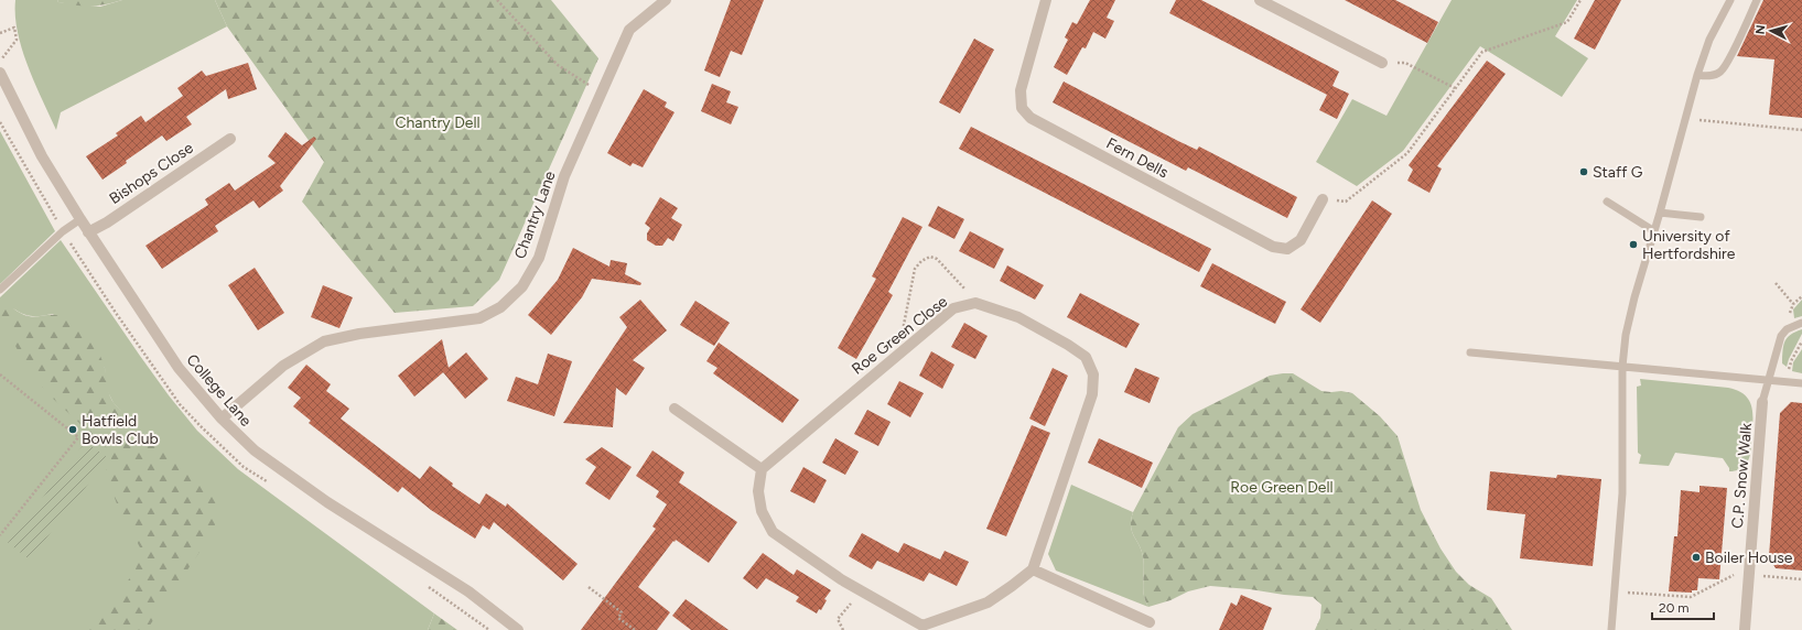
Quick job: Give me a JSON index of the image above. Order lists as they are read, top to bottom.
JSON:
{
  "streets": {
    "street": [
      "Fern Dells",
      "Bishops Close",
      "Chantry Lane",
      "Roe Green Close",
      "College Lane",
      "C.P. Snow Walk"
    ]
  },
  "crossings": [
    ["Bishops Close", "College Lane"],
    ["Chantry Lane", "College Lane"]
  ],
  "parks": ["Chantry Dell", "Roe Green Dell"],
  "places": [
    "Staff G",
    "University of Hertfordshire",
    "Hatfield Bowls Club",
    "Boiler House"
  ],
  "scale_bar": "20 m",
  "north": "left"
}
